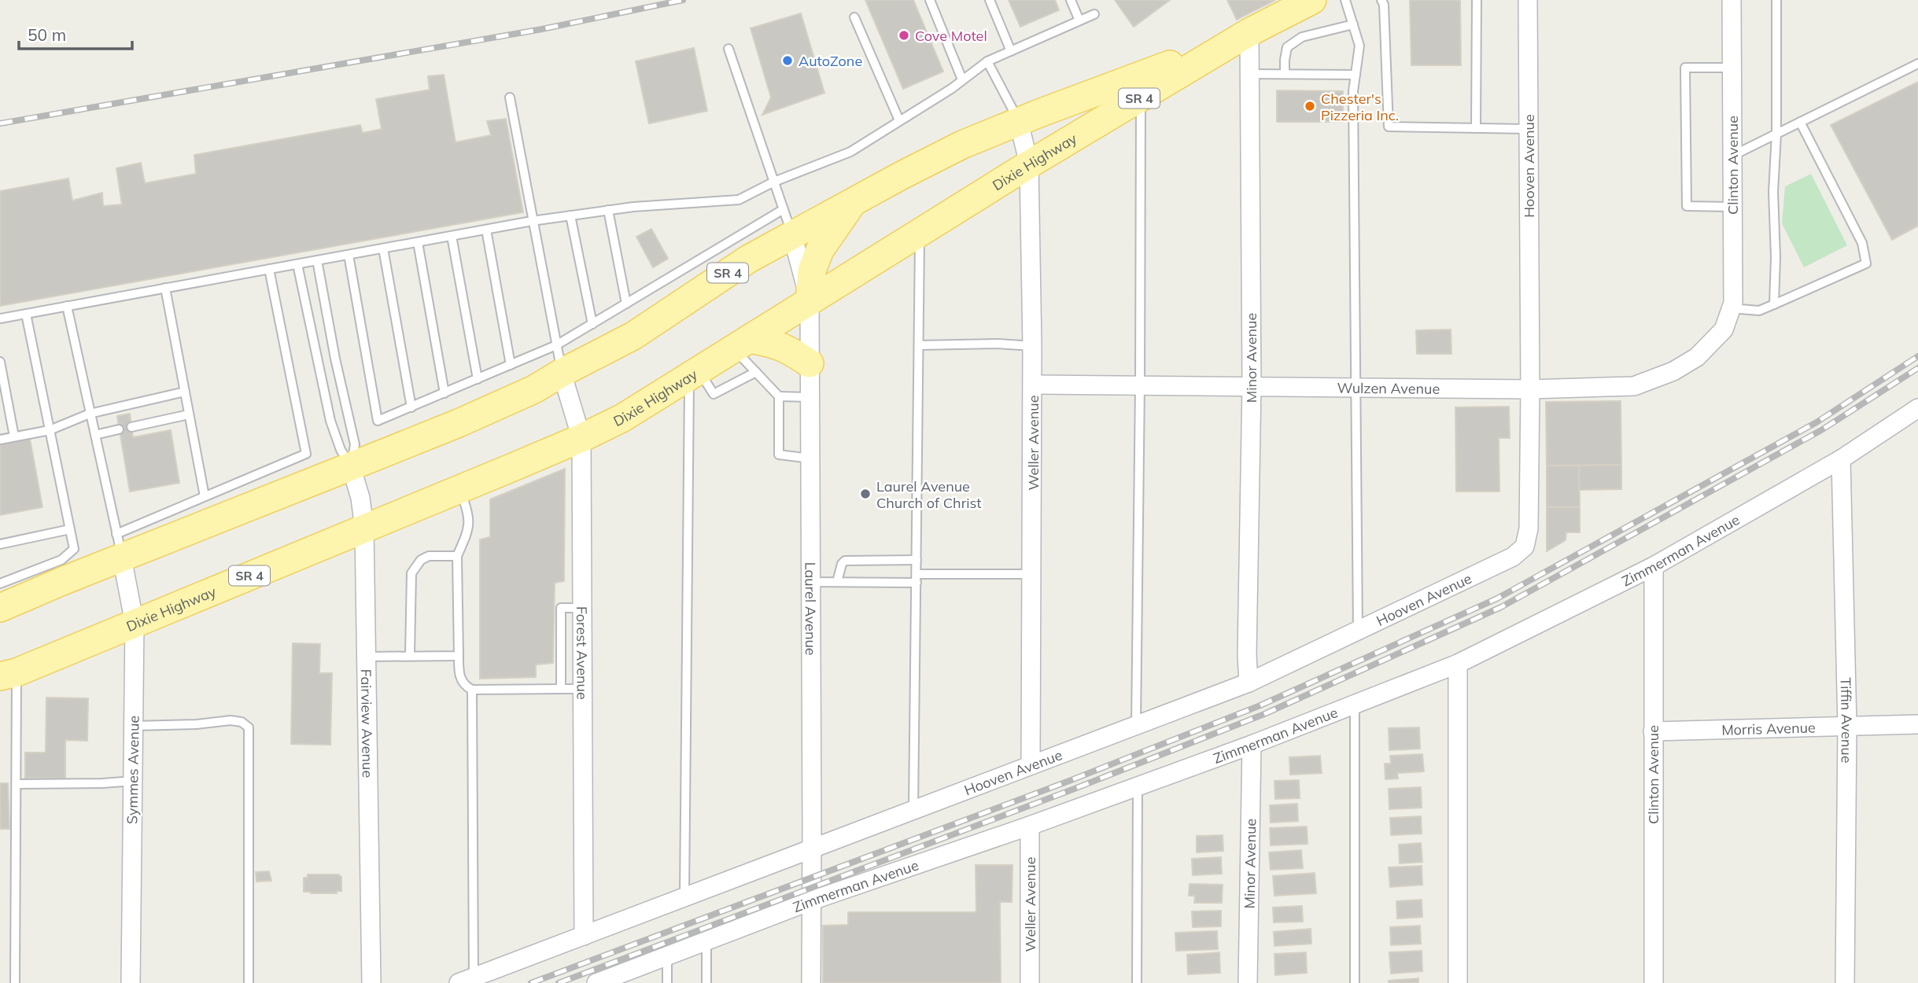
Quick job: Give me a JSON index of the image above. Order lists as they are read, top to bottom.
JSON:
{
  "streets": {
    "main road": ["SR 4", "Dixie Highway"],
    "street": [
      "Clinton Avenue",
      "Hooven Avenue",
      "Minor Avenue",
      "Wulzen Avenue",
      "Weller Avenue",
      "Zimmerman Avenue",
      "Laurel Avenue",
      "Forest Avenue",
      "Tiffin Avenue",
      "Fairview Avenue",
      "Morris Avenue",
      "Symmes Avenue"
    ]
  },
  "crossings": [
    ["Dixie Highway", "Minor Avenue"],
    ["Dixie Highway", "Weller Avenue"],
    ["Dixie Highway", "Laurel Avenue"],
    ["Dixie Highway", "Forest Avenue"],
    ["Dixie Highway", "Fairview Avenue"],
    ["Dixie Highway", "Symmes Avenue"],
    ["Clinton Avenue", "Wulzen Avenue"],
    ["Clinton Avenue", "Zimmerman Avenue"],
    ["Clinton Avenue", "Morris Avenue"],
    ["Hooven Avenue", "Minor Avenue"],
    ["Hooven Avenue", "Wulzen Avenue"],
    ["Hooven Avenue", "Weller Avenue"],
    ["Hooven Avenue", "Laurel Avenue"],
    ["Minor Avenue", "Wulzen Avenue"],
    ["Minor Avenue", "Zimmerman Avenue"],
    ["Wulzen Avenue", "Weller Avenue"],
    ["Weller Avenue", "Zimmerman Avenue"],
    ["Zimmerman Avenue", "Laurel Avenue"],
    ["Zimmerman Avenue", "Tiffin Avenue"],
    ["Tiffin Avenue", "Morris Avenue"]
  ],
  "places": [
    "Cove Motel",
    "AutoZone",
    "Chester's Pizzeria Inc.",
    "Laurel Avenue Church of Christ"
  ],
  "scale_bar": "50 m"
}
